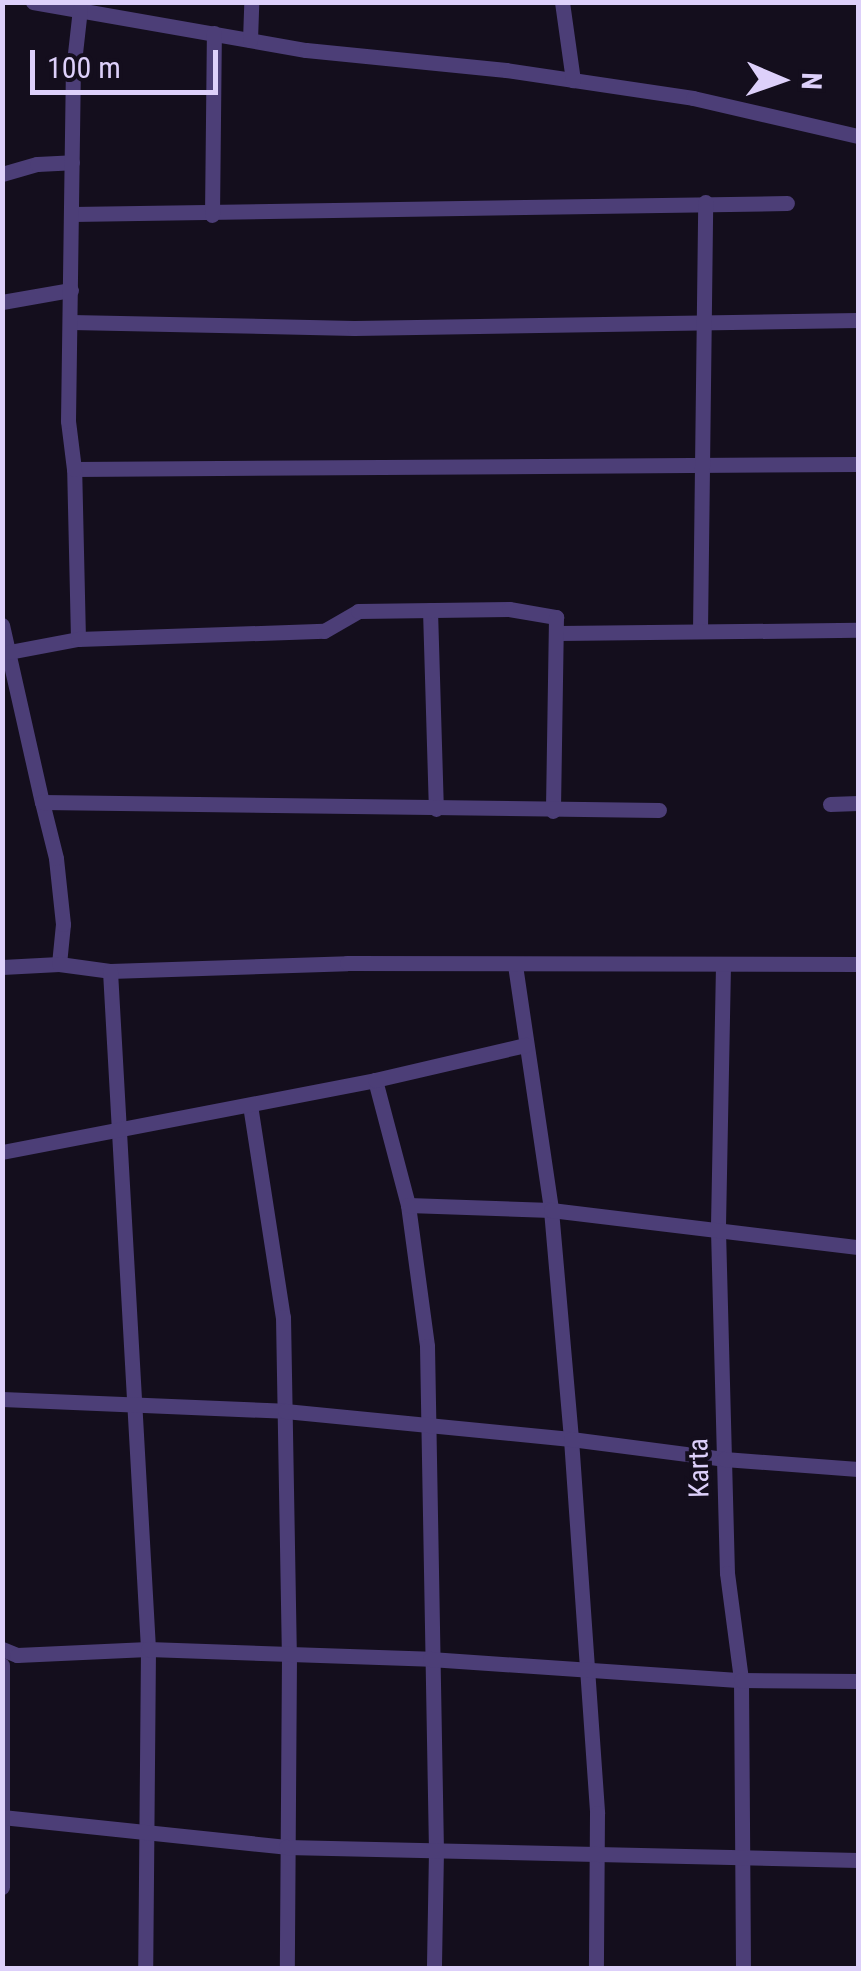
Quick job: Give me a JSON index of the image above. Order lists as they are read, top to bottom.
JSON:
{
  "streets": {
    "street": ["Karta"]
  },
  "scale_bar": "100 m",
  "north": "right"
}
